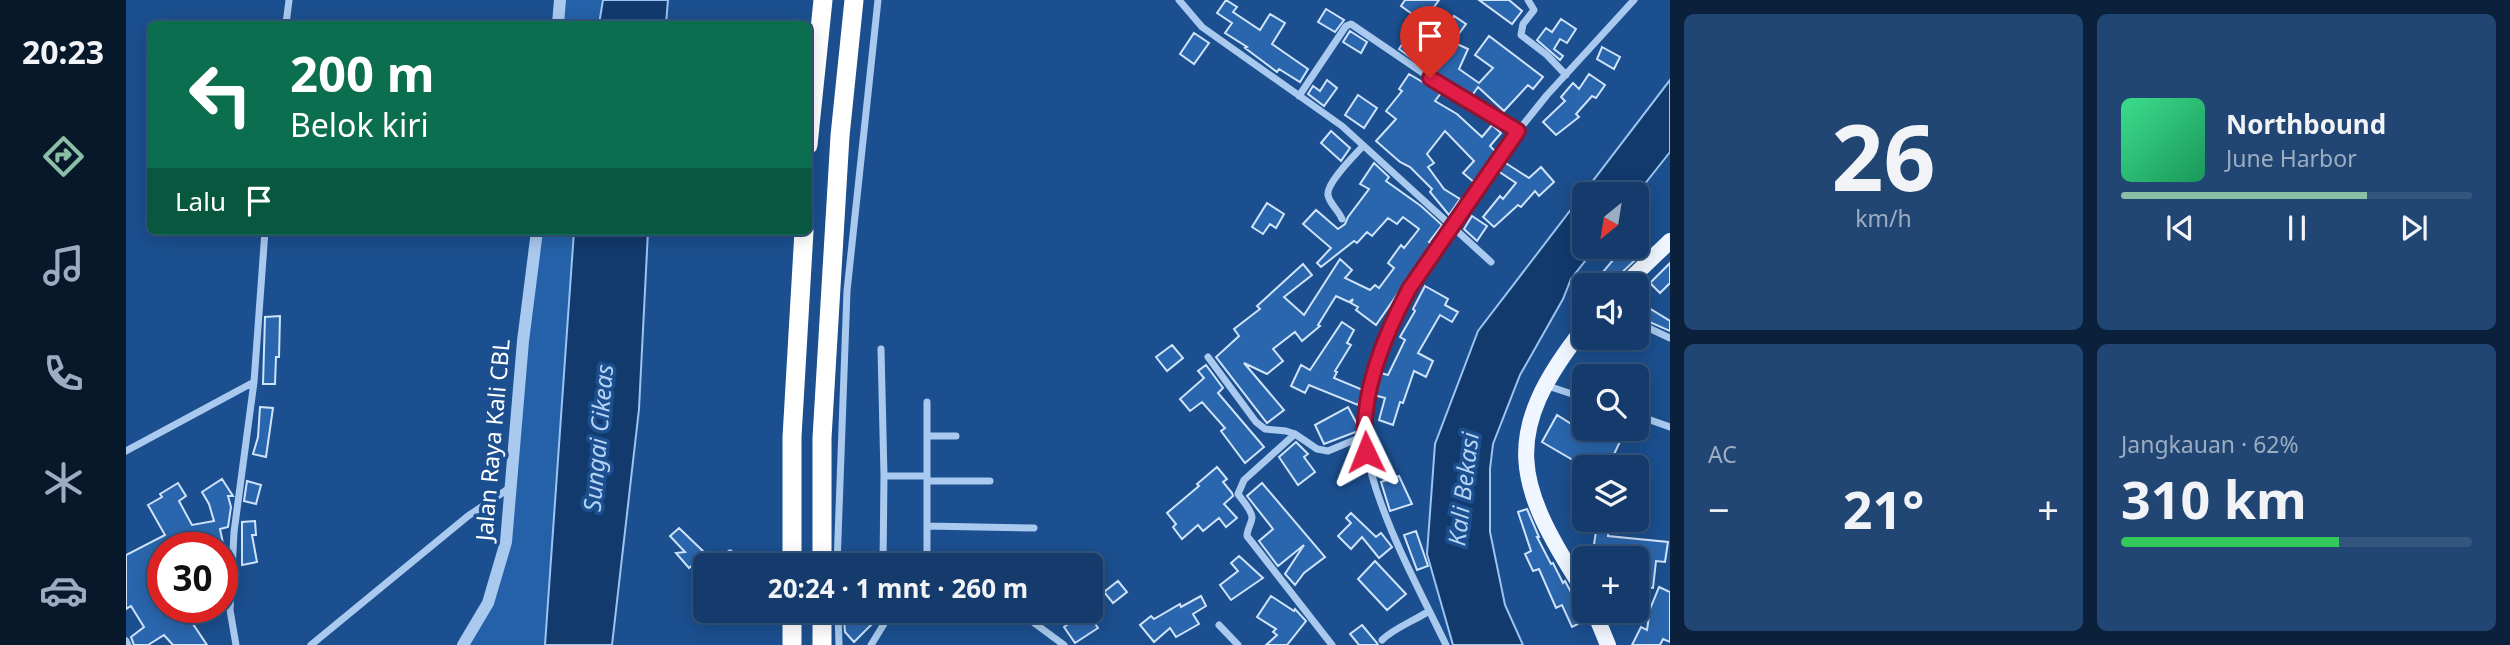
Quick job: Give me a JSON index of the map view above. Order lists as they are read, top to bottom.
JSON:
{
  "streets": {
    "street": ["Jalan Raya Kali CBL"]
  },
  "water": ["Sungai Cikeas", "Kali Bekasi"],
  "north": "bottom left",
  "page": {
    "tabs": "20:23",
    "tile": [
      ["26", "km/h"],
      "AC",
      ["Jangkauan · 62%", "310 km"]
    ],
    "turn": ["200 m", "Belok kiri"],
    "song": ["Northbound", "June Harbor"],
    "then": "Lalu",
    "map_buttons": "+",
    "heat": ["−", "21°", "+"],
    "limit": "30",
    "trip": "20:24 · 1 mnt · 260 m"
  }
}
